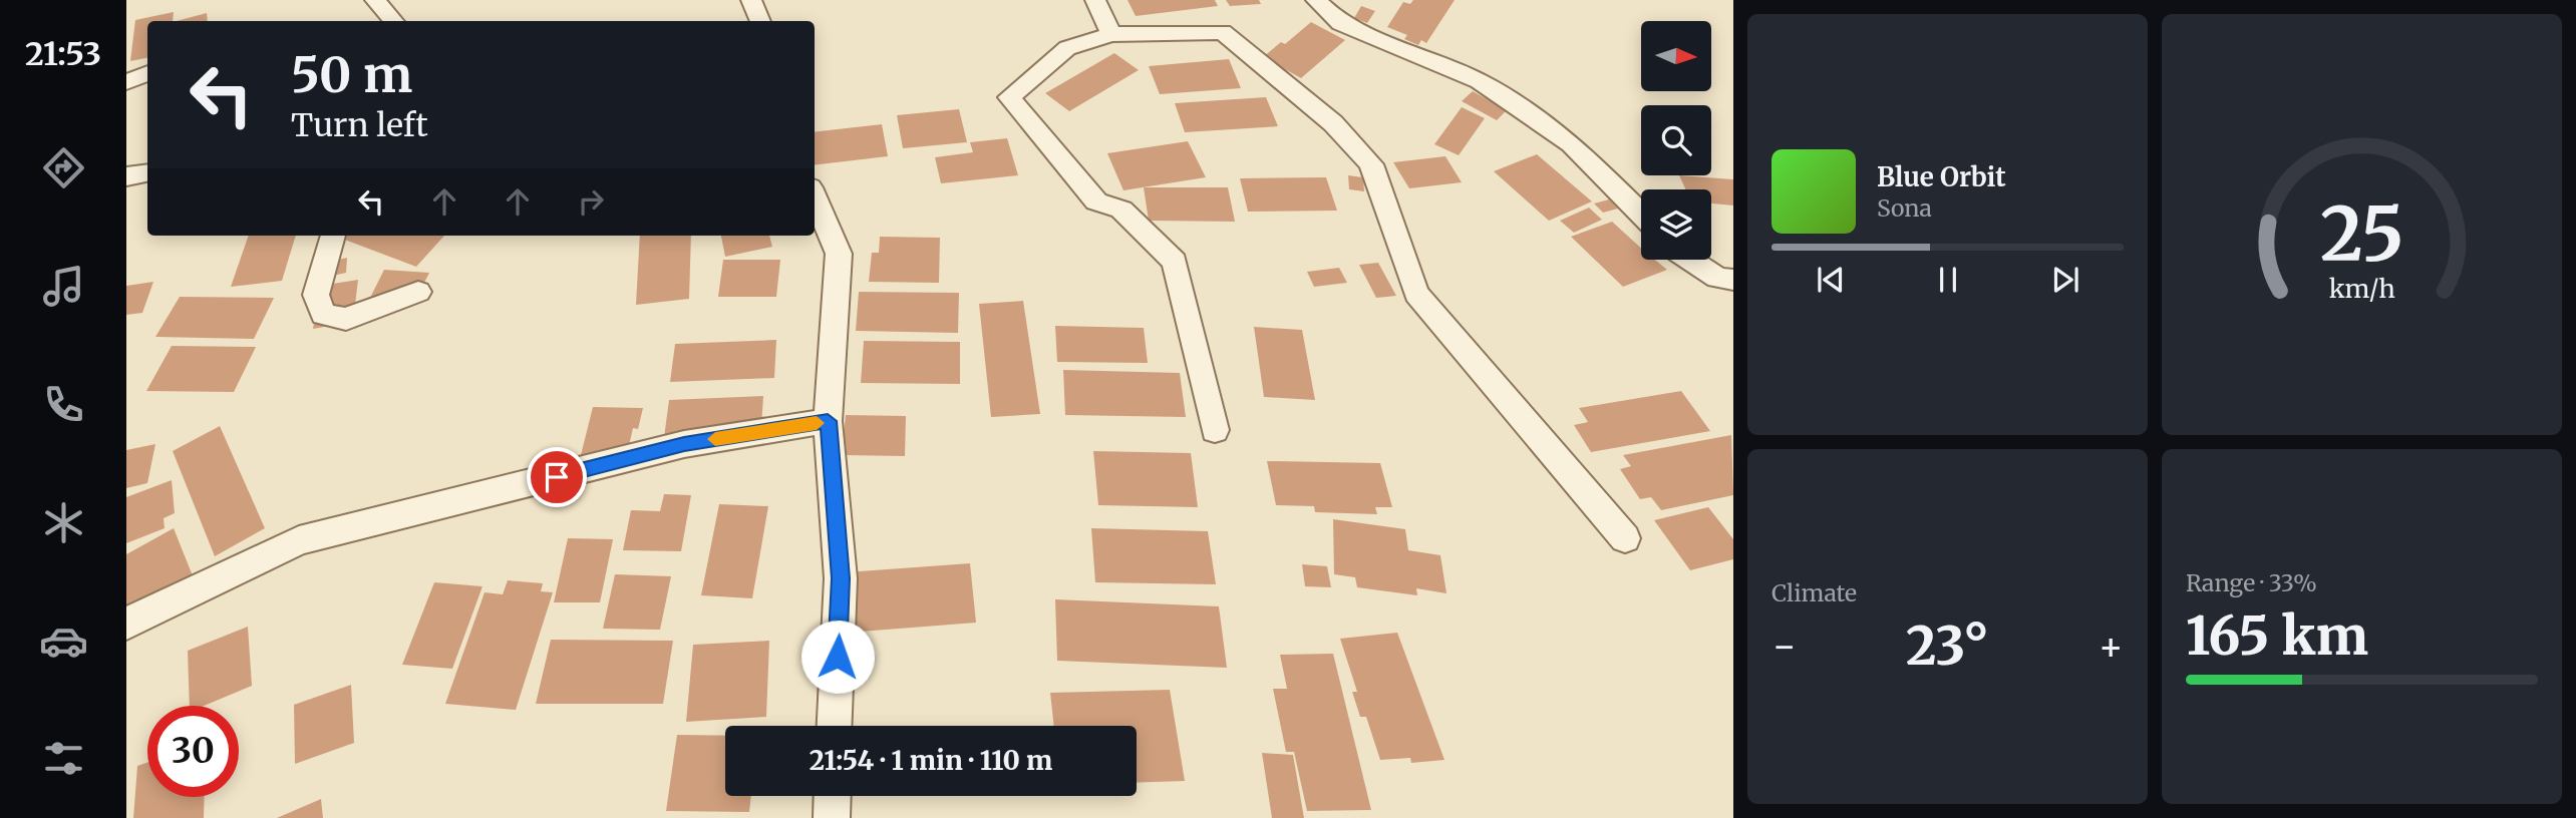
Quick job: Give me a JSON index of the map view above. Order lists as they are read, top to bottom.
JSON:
{
  "north": "right",
  "page": {
    "tabs": "21:53",
    "turn": ["50 m", "Turn left"],
    "song": ["Blue Orbit", "Sona"],
    "tile": [
      "Climate",
      ["Range · 33%", "165 km"]
    ],
    "heat": ["−", "23°", "+"],
    "limit": "30",
    "trip": "21:54 · 1 min · 110 m",
    "gauge": ["25", "km/h"]
  }
}
